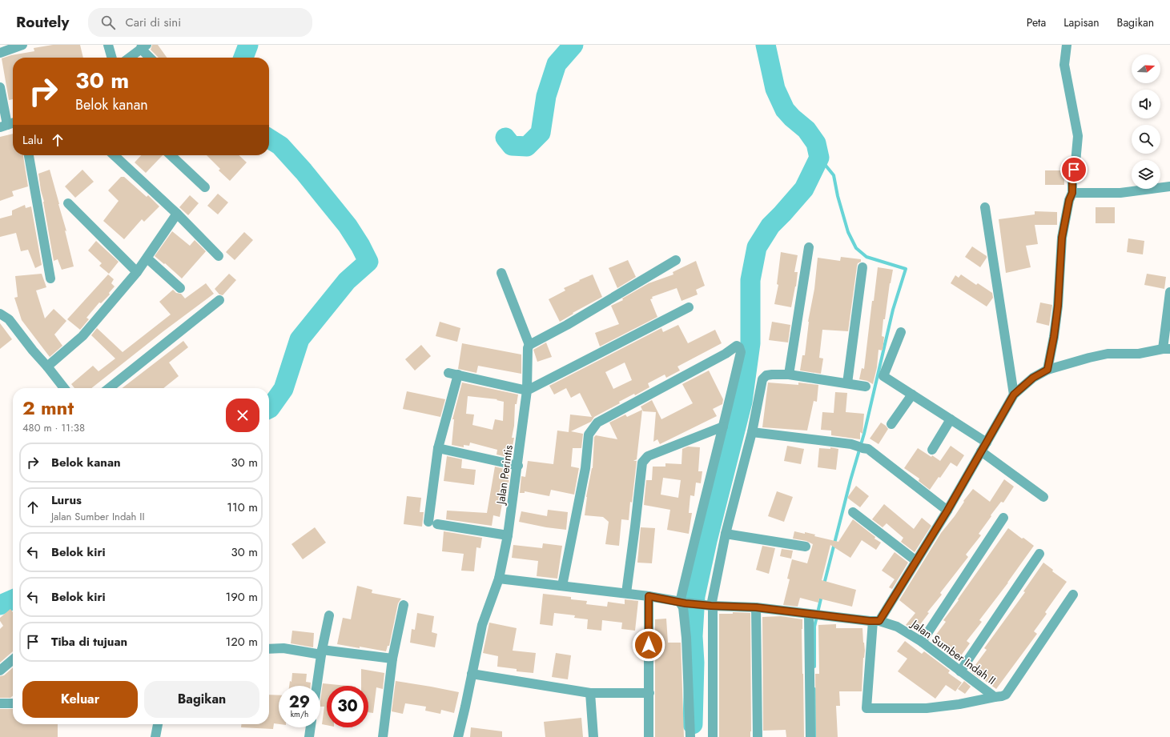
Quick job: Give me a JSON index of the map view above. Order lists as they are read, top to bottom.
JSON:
{
  "streets": {
    "street": ["Jalan Perintis", "Jalan Sumber Indah II"]
  },
  "crossings": [
    ["Jalan Perintis", "Jalan Sumber Indah II"]
  ],
  "north": "right",
  "page": {
    "header": "Routely",
    "search": "Cari di sini",
    "nav": ["Peta", "Lapisan", "Bagikan"],
    "turn": ["30 m", "Belok kanan"],
    "then": "Lalu",
    "heading": ["2 mnt", "480 m · 11:38"],
    "list": [
      {
        "name": "Belok kanan",
        "value": "30 m"
      },
      {
        "name": "Lurus",
        "note": "Jalan Sumber Indah II",
        "value": "110 m"
      },
      {
        "name": "Belok kiri",
        "value": "30 m"
      },
      {
        "name": "Belok kiri",
        "value": "190 m"
      },
      {
        "name": "Tiba di tujuan",
        "value": "120 m"
      }
    ],
    "buttons": ["Keluar", "Bagikan"],
    "speed": "29 km/h",
    "limit": "30"
  }
}
